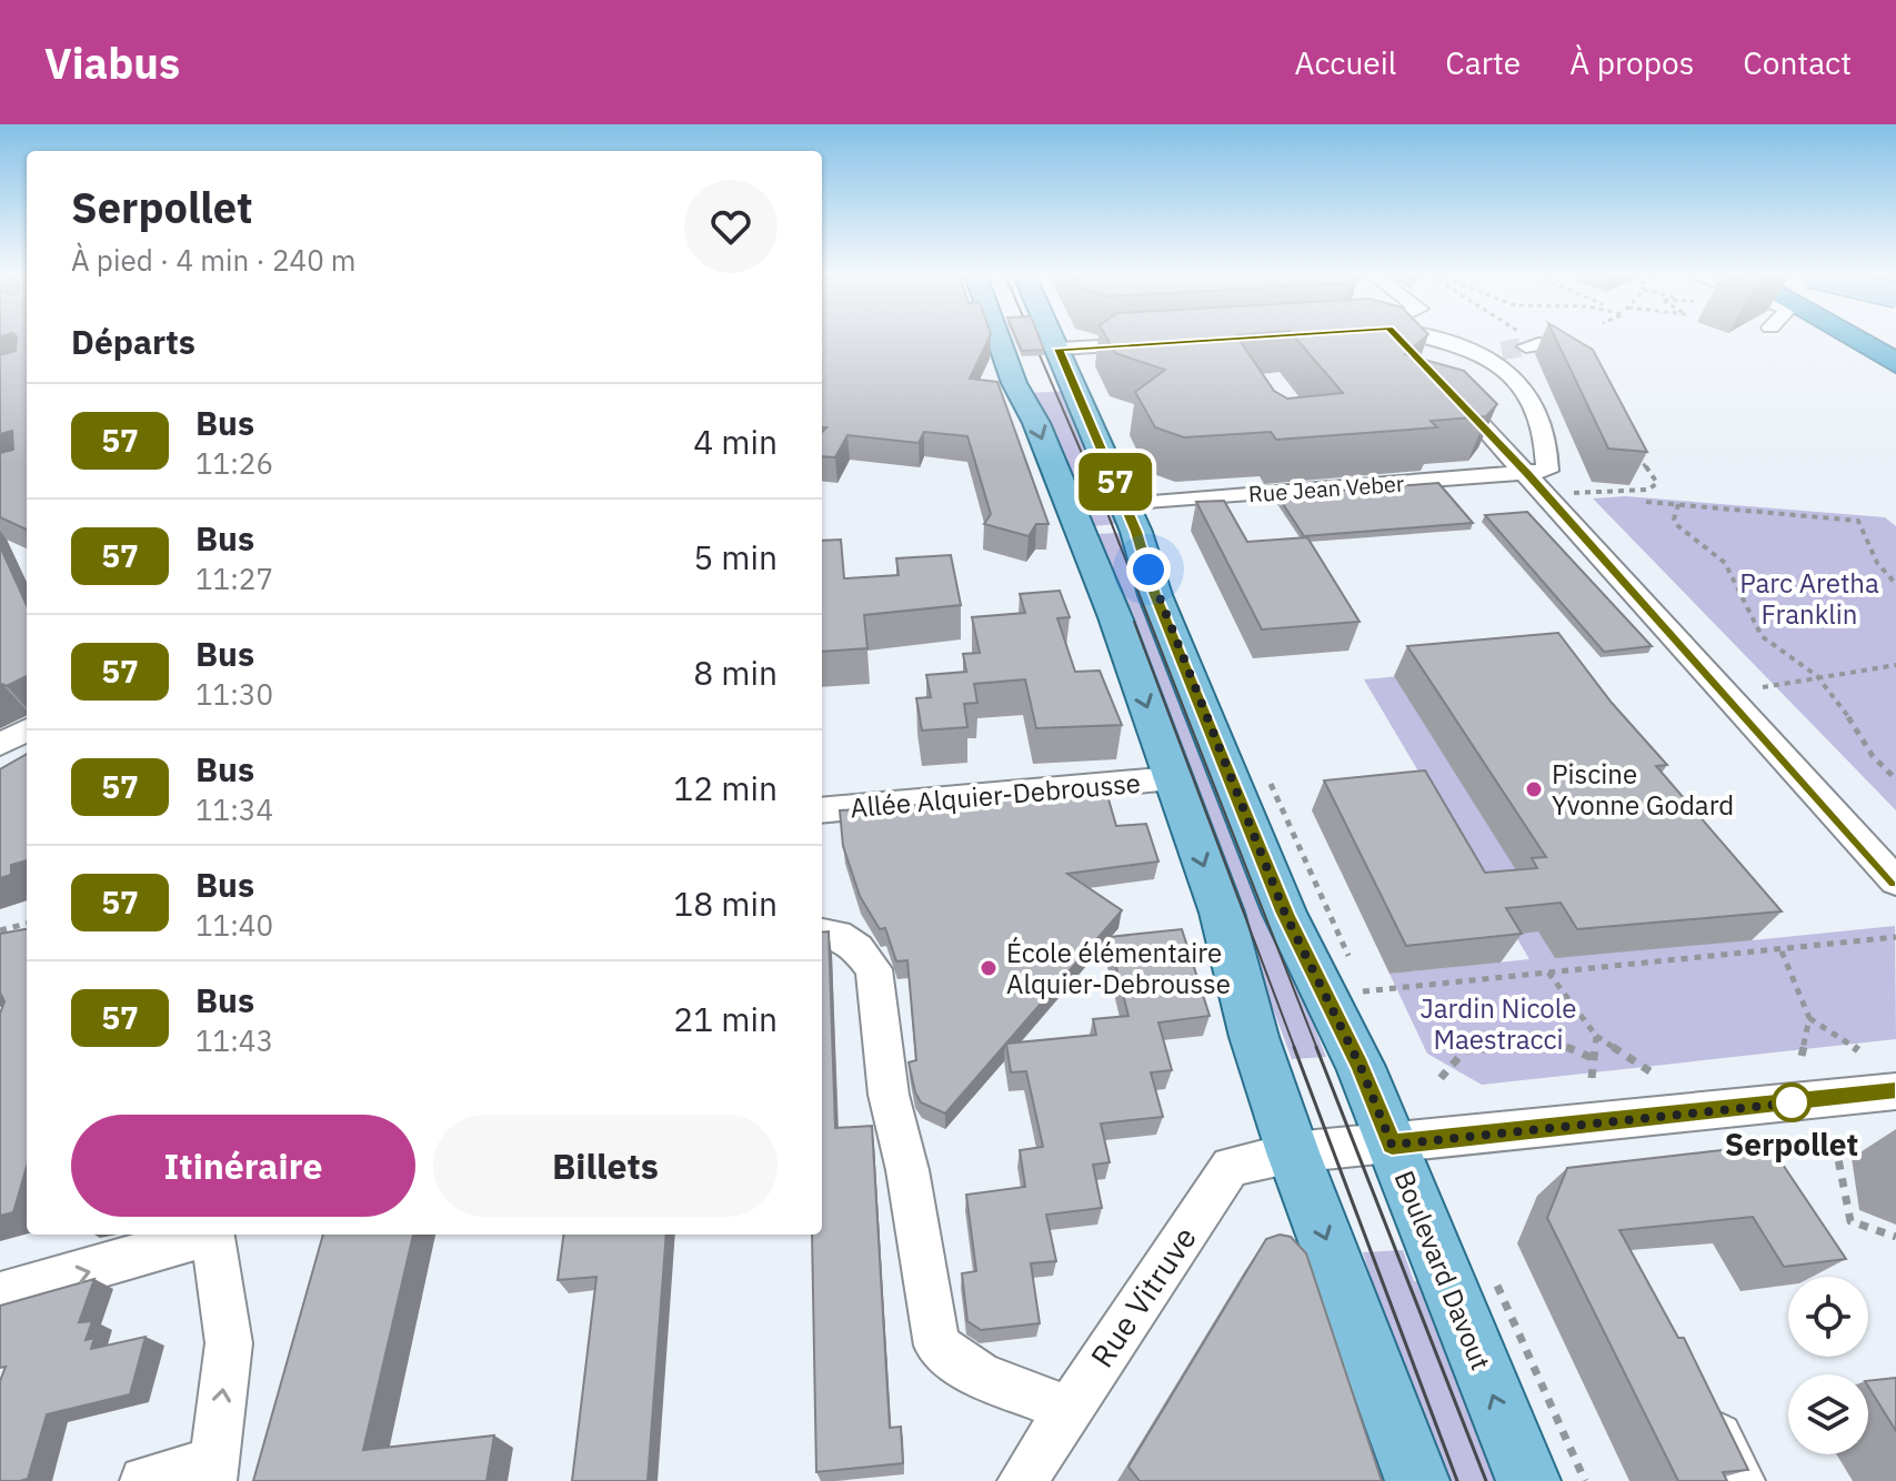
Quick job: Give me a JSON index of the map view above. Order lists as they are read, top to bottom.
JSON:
{
  "streets": {
    "main road": ["Boulevard Davout"],
    "street": ["Rue Jean Veber", "Allée Alquier-Debrousse", "Rue Vitruve"]
  },
  "crossings": [
    ["Rue Jean Veber", "Boulevard Davout"],
    ["Boulevard Davout", "Rue Vitruve"]
  ],
  "parks": ["Parc Aretha Franklin", "Jardin Nicole Maestracci"],
  "places": ["Piscine Yvonne Godard", "École élémentaire Alquier-Debrousse", "Serpollet"],
  "lines": ["bus line 57"],
  "page": {
    "header": "Viabus",
    "nav": [
      "Accueil",
      "Carte",
      "À propos",
      "Contact"
    ],
    "on_map": "57",
    "heading": [
      ["Serpollet", "À pied · 4 min · 240 m"],
      "Départs"
    ],
    "list": [
      {
        "mark": "57",
        "name": "Bus",
        "note": "11:26",
        "value": "4 min"
      },
      {
        "mark": "57",
        "name": "Bus",
        "note": "11:27",
        "value": "5 min"
      },
      {
        "mark": "57",
        "name": "Bus",
        "note": "11:30",
        "value": "8 min"
      },
      {
        "mark": "57",
        "name": "Bus",
        "note": "11:34",
        "value": "12 min"
      },
      {
        "mark": "57",
        "name": "Bus",
        "note": "11:40",
        "value": "18 min"
      },
      {
        "mark": "57",
        "name": "Bus",
        "note": "11:43",
        "value": "21 min"
      }
    ],
    "buttons": ["Itinéraire", "Billets"]
  }
}
